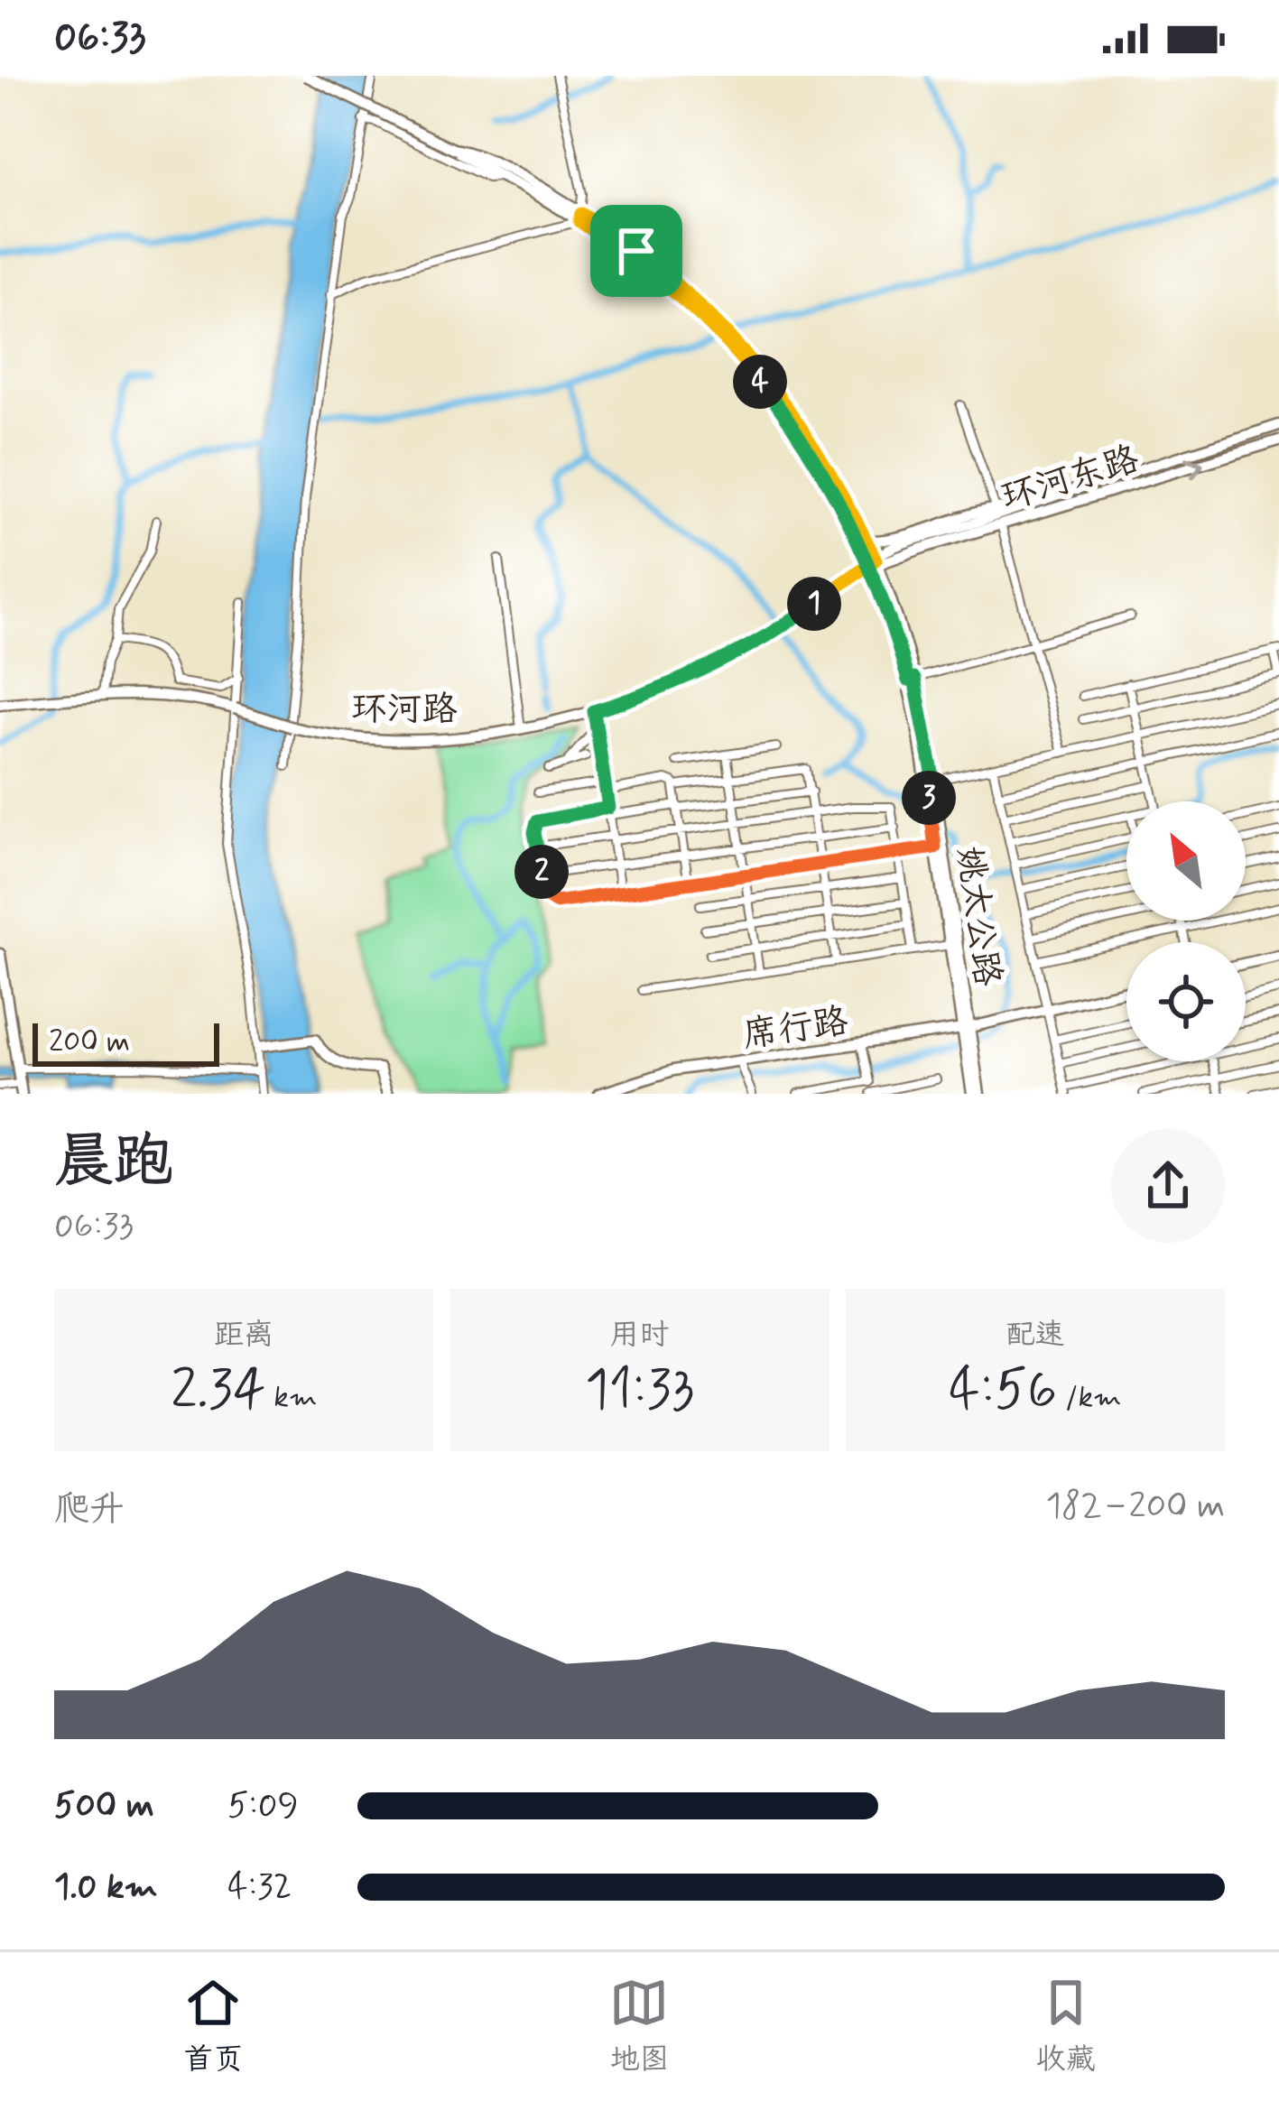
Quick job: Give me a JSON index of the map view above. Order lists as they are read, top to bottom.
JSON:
{
  "streets": {
    "street": [
      "环河东路",
      "环河路",
      "姚太公路",
      "席行路"
    ]
  },
  "crossings": [
    ["环河东路", "环河路"],
    ["环河东路", "姚太公路"],
    ["环河路", "姚太公路"],
    ["姚太公路", "席行路"]
  ],
  "one_way": ["环河东路"],
  "scale_bar": "200 m",
  "north": "top left",
  "page": {
    "status": "06:33",
    "pins": [
      "4",
      "1",
      "3",
      "2"
    ],
    "scale": "200 m",
    "heading": ["晨跑", "06:33"],
    "stats": [
      ["距离", "2.34 km"],
      ["用时", "11:33"],
      ["配速", "4:56 /km"]
    ],
    "chart": ["爬升", "182–200 m"],
    "list": [
      {
        "name": "500 m",
        "note": "5:09"
      },
      {
        "name": "1.0 km",
        "note": "4:32"
      }
    ],
    "tabs": ["首页", "地图", "收藏"]
  }
}
